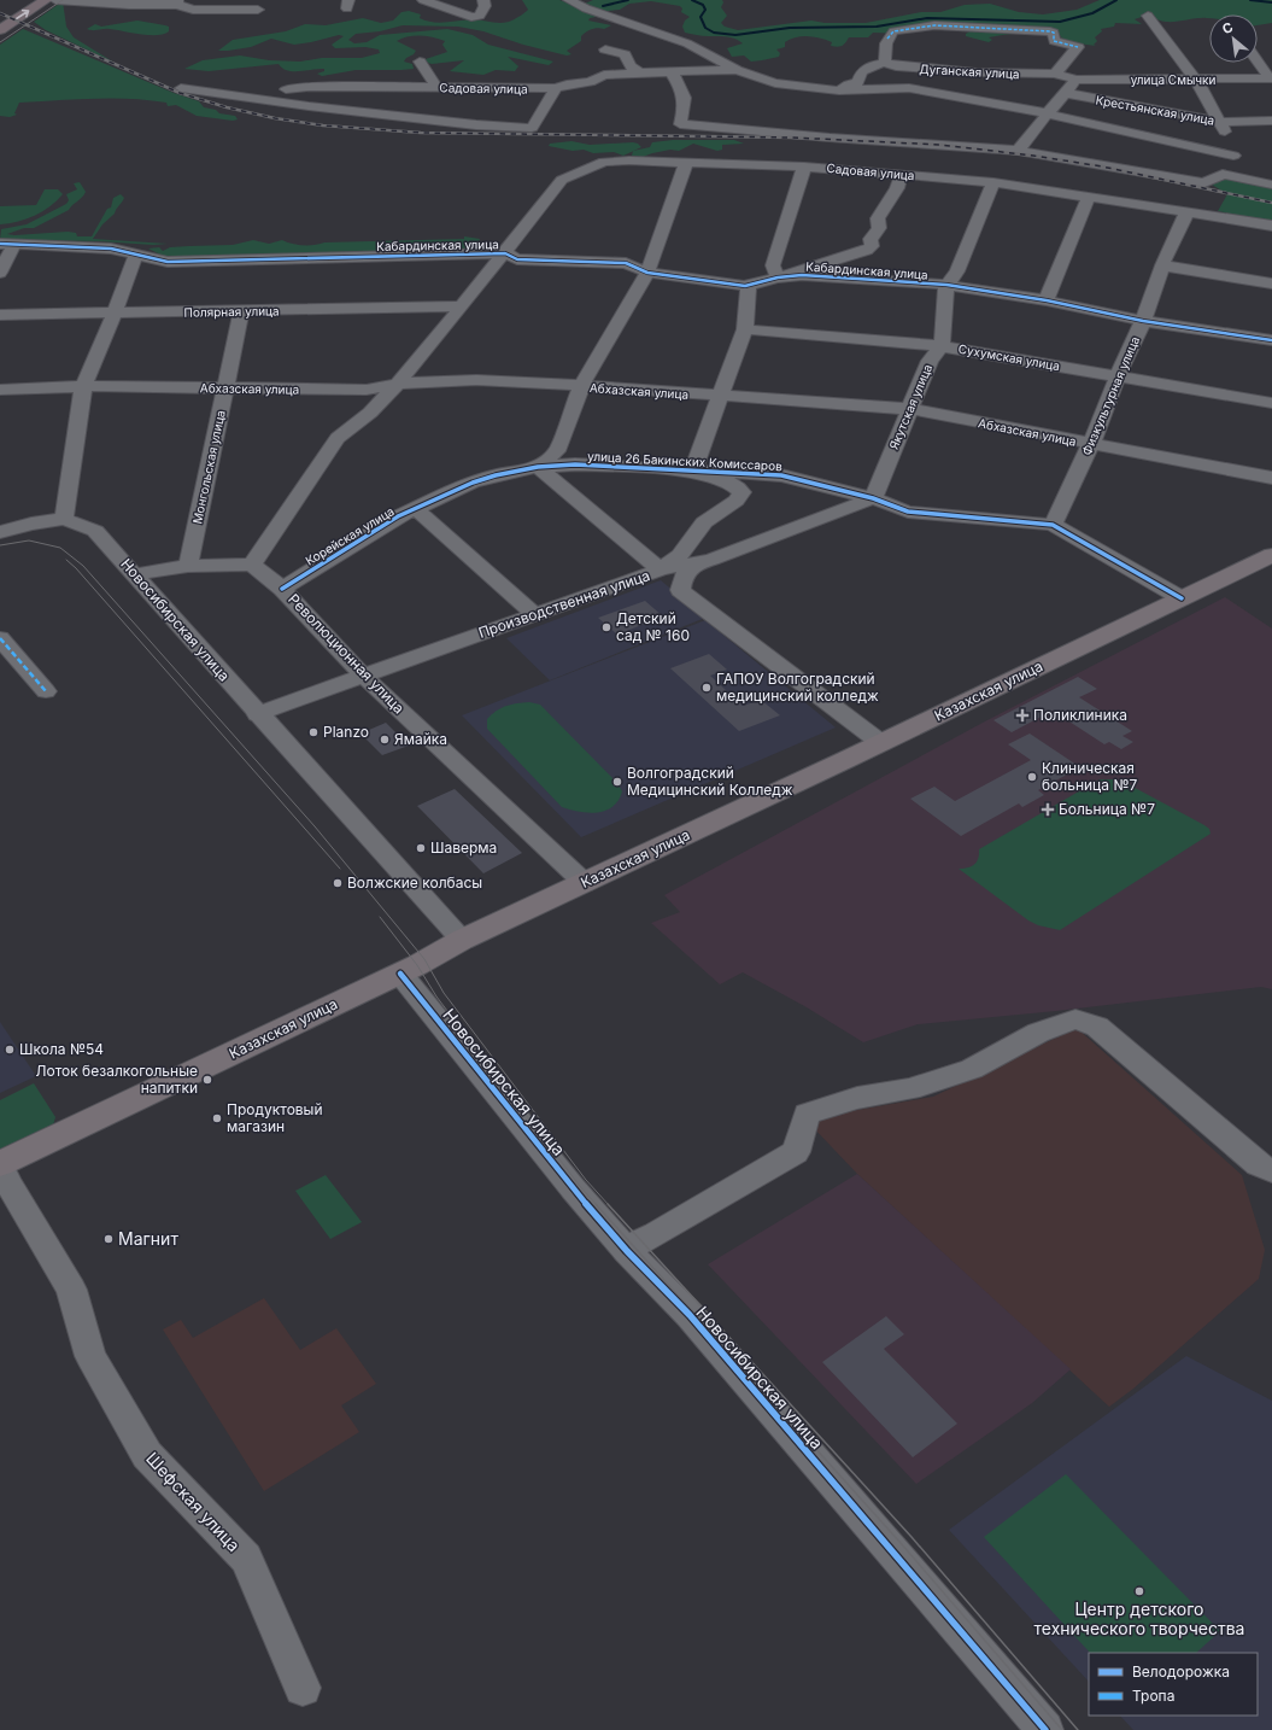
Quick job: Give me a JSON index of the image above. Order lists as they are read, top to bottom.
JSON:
{
  "streets": {
    "main road": ["Казахская улица"],
    "street": [
      "Дуганская улица",
      "улица Смычки",
      "Садовая улица",
      "Крестьянская улица",
      "Кабардинская улица",
      "Полярная улица",
      "Сухумская улица",
      "Абхазская улица",
      "Физкультурная улица",
      "Якутская улица",
      "улица 26 Бакинских Комиссаров",
      "Монгольская улица",
      "Корейская улица",
      "Производственная улица",
      "Новосибирская улица",
      "Революционная улица",
      "Шефская улица"
    ]
  },
  "crossings": [
    ["Дуганская улица", "улица Смычки"],
    ["Садовая улица", "Кабардинская улица"],
    ["Садовая улица", "Физкультурная улица"],
    ["Садовая улица", "Якутская улица"],
    ["Садовая улица", "Корейская улица"],
    ["Кабардинская улица", "Физкультурная улица"],
    ["Кабардинская улица", "Якутская улица"],
    ["Кабардинская улица", "Корейская улица"],
    ["Полярная улица", "Монгольская улица"],
    ["Сухумская улица", "Физкультурная улица"],
    ["Сухумская улица", "Якутская улица"],
    ["Абхазская улица", "Физкультурная улица"],
    ["Абхазская улица", "Якутская улица"],
    ["Абхазская улица", "Монгольская улица"],
    ["Абхазская улица", "Корейская улица"],
    ["Физкультурная улица", "улица 26 Бакинских Комиссаров"],
    ["Якутская улица", "улица 26 Бакинских Комиссаров"],
    ["Якутская улица", "Производственная улица"],
    ["улица 26 Бакинских Комиссаров", "Корейская улица"],
    ["улица 26 Бакинских Комиссаров", "Производственная улица"],
    ["улица 26 Бакинских Комиссаров", "Казахская улица"],
    ["Корейская улица", "Революционная улица"],
    ["Производственная улица", "Новосибирская улица"],
    ["Производственная улица", "Революционная улица"],
    ["Новосибирская улица", "Казахская улица"],
    ["Революционная улица", "Казахская улица"],
    ["Казахская улица", "Шефская улица"]
  ],
  "places": {
    "other": [
      "Детский сад № 160",
      "ГАПОУ Волгоградский медицинский колледж",
      "Planzo",
      "Ямайка",
      "Клиническая больница №7",
      "Волгоградский Медицинский Колледж",
      "Шаверма",
      "Волжские колбасы",
      "Школа №54",
      "Лоток безалкогольные напитки",
      "Продуктовый магазин",
      "Магнит",
      "Центр детского технического творчества"
    ],
    "health": ["Поликлиника", "Больница №7"]
  },
  "legend": ["Велодорожка", "Тропа"],
  "north": "top left"
}
